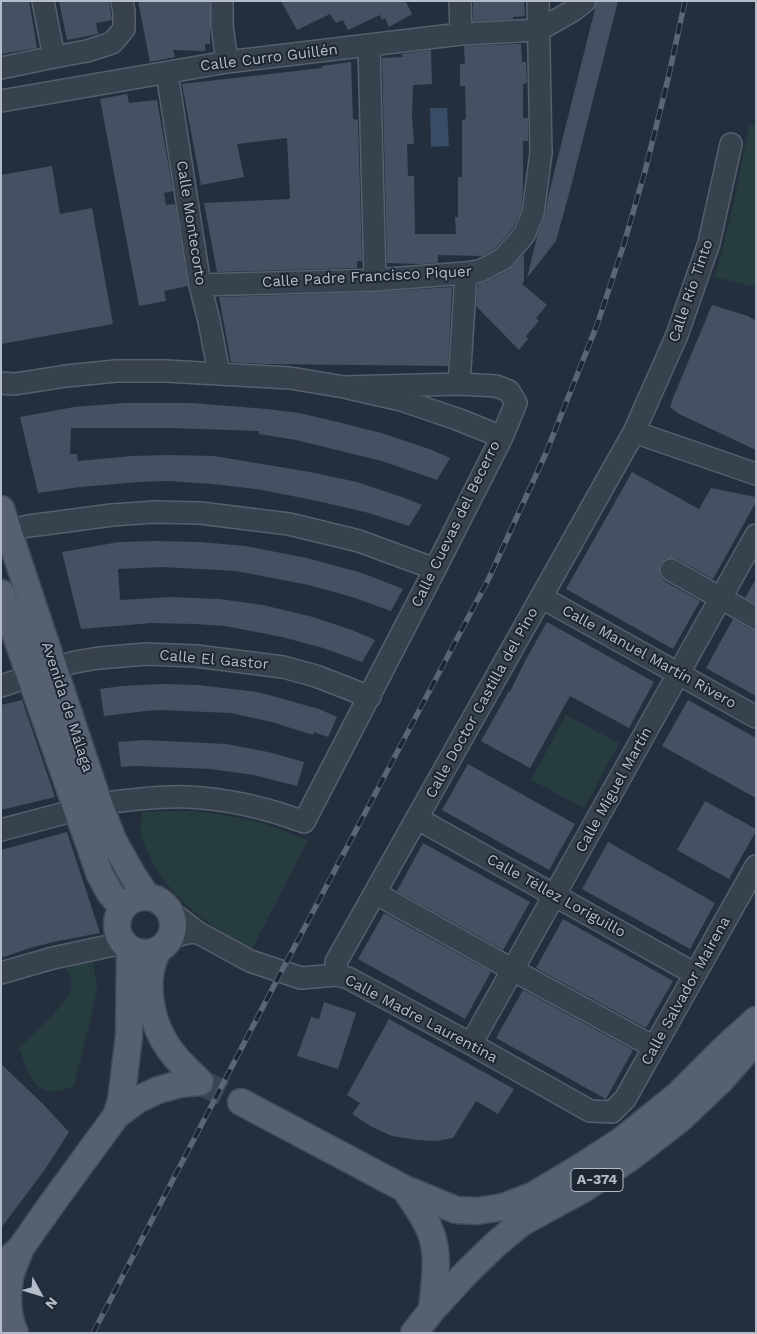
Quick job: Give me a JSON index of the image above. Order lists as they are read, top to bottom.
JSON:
{
  "streets": {
    "main road": ["Avenida de Málaga", "A-374"],
    "street": [
      "Calle Curro Guillén",
      "Calle Montecorto",
      "Calle Padre Francisco Piquer",
      "Calle Río Tinto",
      "Calle Cuevas del Becerro",
      "Calle Manuel Martín Rivero",
      "Calle El Gastor",
      "Calle Doctor Castilla del Pino",
      "Calle Miguel Martín",
      "Calle Téllez Loriguillo",
      "Calle Salvador Mairena",
      "Calle Madre Laurentina"
    ]
  },
  "crossings": [
    ["Calle Curro Guillén", "Calle Montecorto"],
    ["Calle Curro Guillén", "Calle Padre Francisco Piquer"],
    ["Calle Montecorto", "Calle Padre Francisco Piquer"],
    ["Calle Montecorto", "Calle Cuevas del Becerro"],
    ["Calle Río Tinto", "Calle Doctor Castilla del Pino"],
    ["Calle Cuevas del Becerro", "Calle El Gastor"],
    ["Calle Cuevas del Becerro", "Avenida de Málaga"],
    ["Calle Manuel Martín Rivero", "Calle Doctor Castilla del Pino"],
    ["Calle Manuel Martín Rivero", "Calle Miguel Martín"],
    ["Calle El Gastor", "Avenida de Málaga"],
    ["Calle Doctor Castilla del Pino", "Calle Téllez Loriguillo"],
    ["Calle Doctor Castilla del Pino", "Calle Madre Laurentina"],
    ["Avenida de Málaga", "Calle Madre Laurentina"],
    ["Calle Miguel Martín", "Calle Téllez Loriguillo"],
    ["Calle Miguel Martín", "Calle Madre Laurentina"],
    ["Calle Téllez Loriguillo", "Calle Salvador Mairena"],
    ["Calle Salvador Mairena", "Calle Madre Laurentina"]
  ],
  "north": "bottom right"
}
